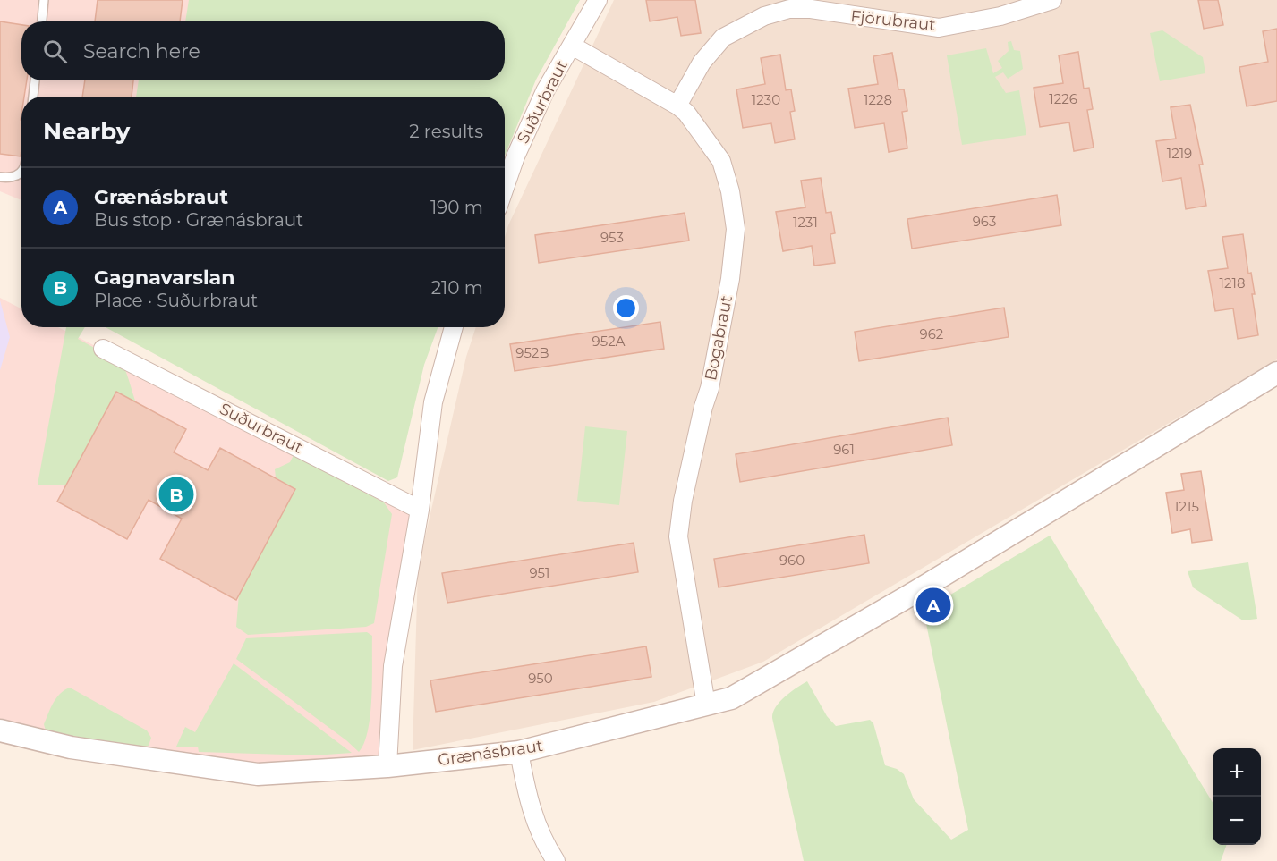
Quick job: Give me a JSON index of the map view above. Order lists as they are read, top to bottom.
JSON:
{
  "streets": {
    "street": [
      "Fjörubraut",
      "Suðurbraut",
      "Bogabraut",
      "Grænásbraut"
    ]
  },
  "crossings": [
    ["Fjörubraut", "Bogabraut"],
    ["Suðurbraut", "Bogabraut"],
    ["Bogabraut", "Grænásbraut"]
  ],
  "house_numbers": [
    "1226",
    "1230",
    "1228",
    "1219",
    "963",
    "1231",
    "953",
    "1218",
    "962",
    "952A",
    "952B",
    "961",
    "1215",
    "960",
    "951",
    "950"
  ],
  "page": {
    "search": "Search here",
    "heading": ["Nearby", "2 results"],
    "list": [
      {
        "mark": "A",
        "name": "Grænásbraut",
        "note": "Bus stop · Grænásbraut",
        "value": "190 m"
      },
      {
        "mark": "B",
        "name": "Gagnavarslan",
        "note": "Place · Suðurbraut",
        "value": "210 m"
      }
    ],
    "pins": ["B", "A"],
    "map_buttons": ["+", "−"]
  }
}
